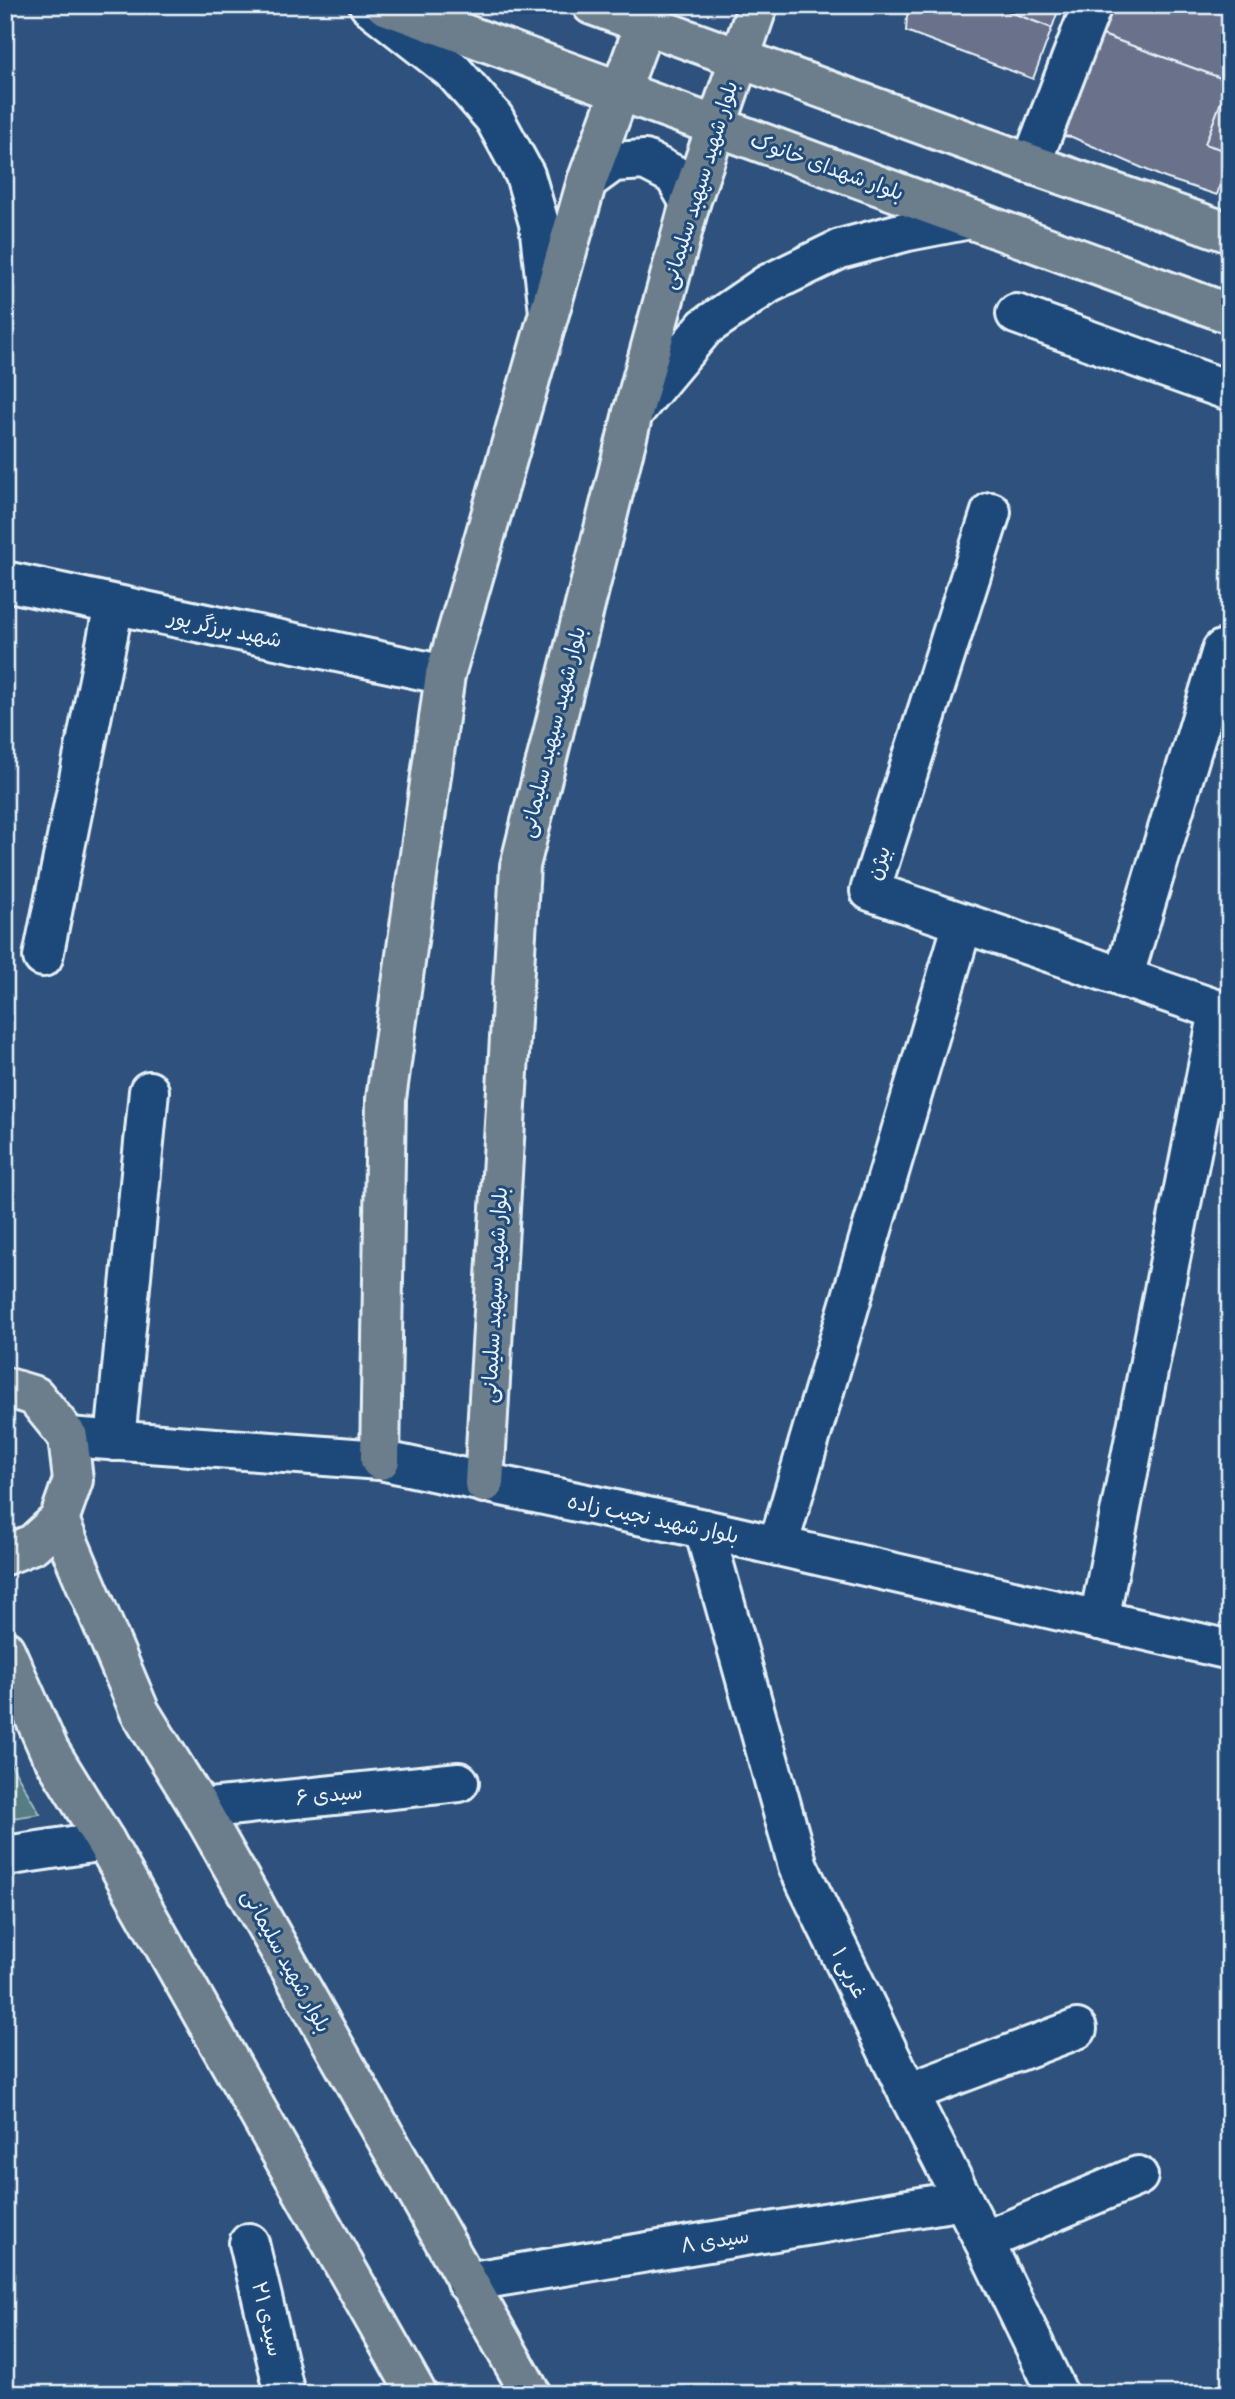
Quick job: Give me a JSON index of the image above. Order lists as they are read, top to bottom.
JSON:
{
  "streets": {
    "main road": ["بلوار شهدای خانوک", "بلوار شهید سپهبد سلیمانی", "بلوار شهید سلیمانی"],
    "street": [
      "شهید برزگر پور",
      "بیژن",
      "بلوار شهید نجیب زاده",
      "سیدی ۶",
      "غربی ۱",
      "سیدی ۸",
      "سیدی ۲۱"
    ]
  },
  "crossings": [
    ["بلوار شهدای خانوک", "بلوار شهید سپهبد سلیمانی"],
    ["بلوار شهید سپهبد سلیمانی", "بلوار شهید نجیب زاده"],
    ["بلوار شهید نجیب زاده", "غربی ۱"],
    ["سیدی ۶", "بلوار شهید سلیمانی"],
    ["بلوار شهید سلیمانی", "سیدی ۸"],
    ["غربی ۱", "سیدی ۸"]
  ]
}
